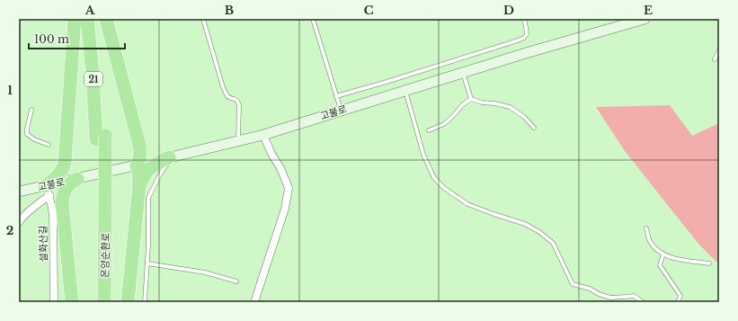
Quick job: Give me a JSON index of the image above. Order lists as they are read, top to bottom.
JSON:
{
  "streets": {
    "highway": ["21", "온양순환로"],
    "main road": ["고불로"],
    "street": ["설화산길"]
  },
  "crossings": [
    ["21", "온양순환로"],
    ["고불로", "설화산길"]
  ],
  "scale_bar": "100 m",
  "grid": {
    "columns": [
      "A",
      "B",
      "C",
      "D",
      "E"
    ],
    "rows": ["1", "2"]
  }
}
